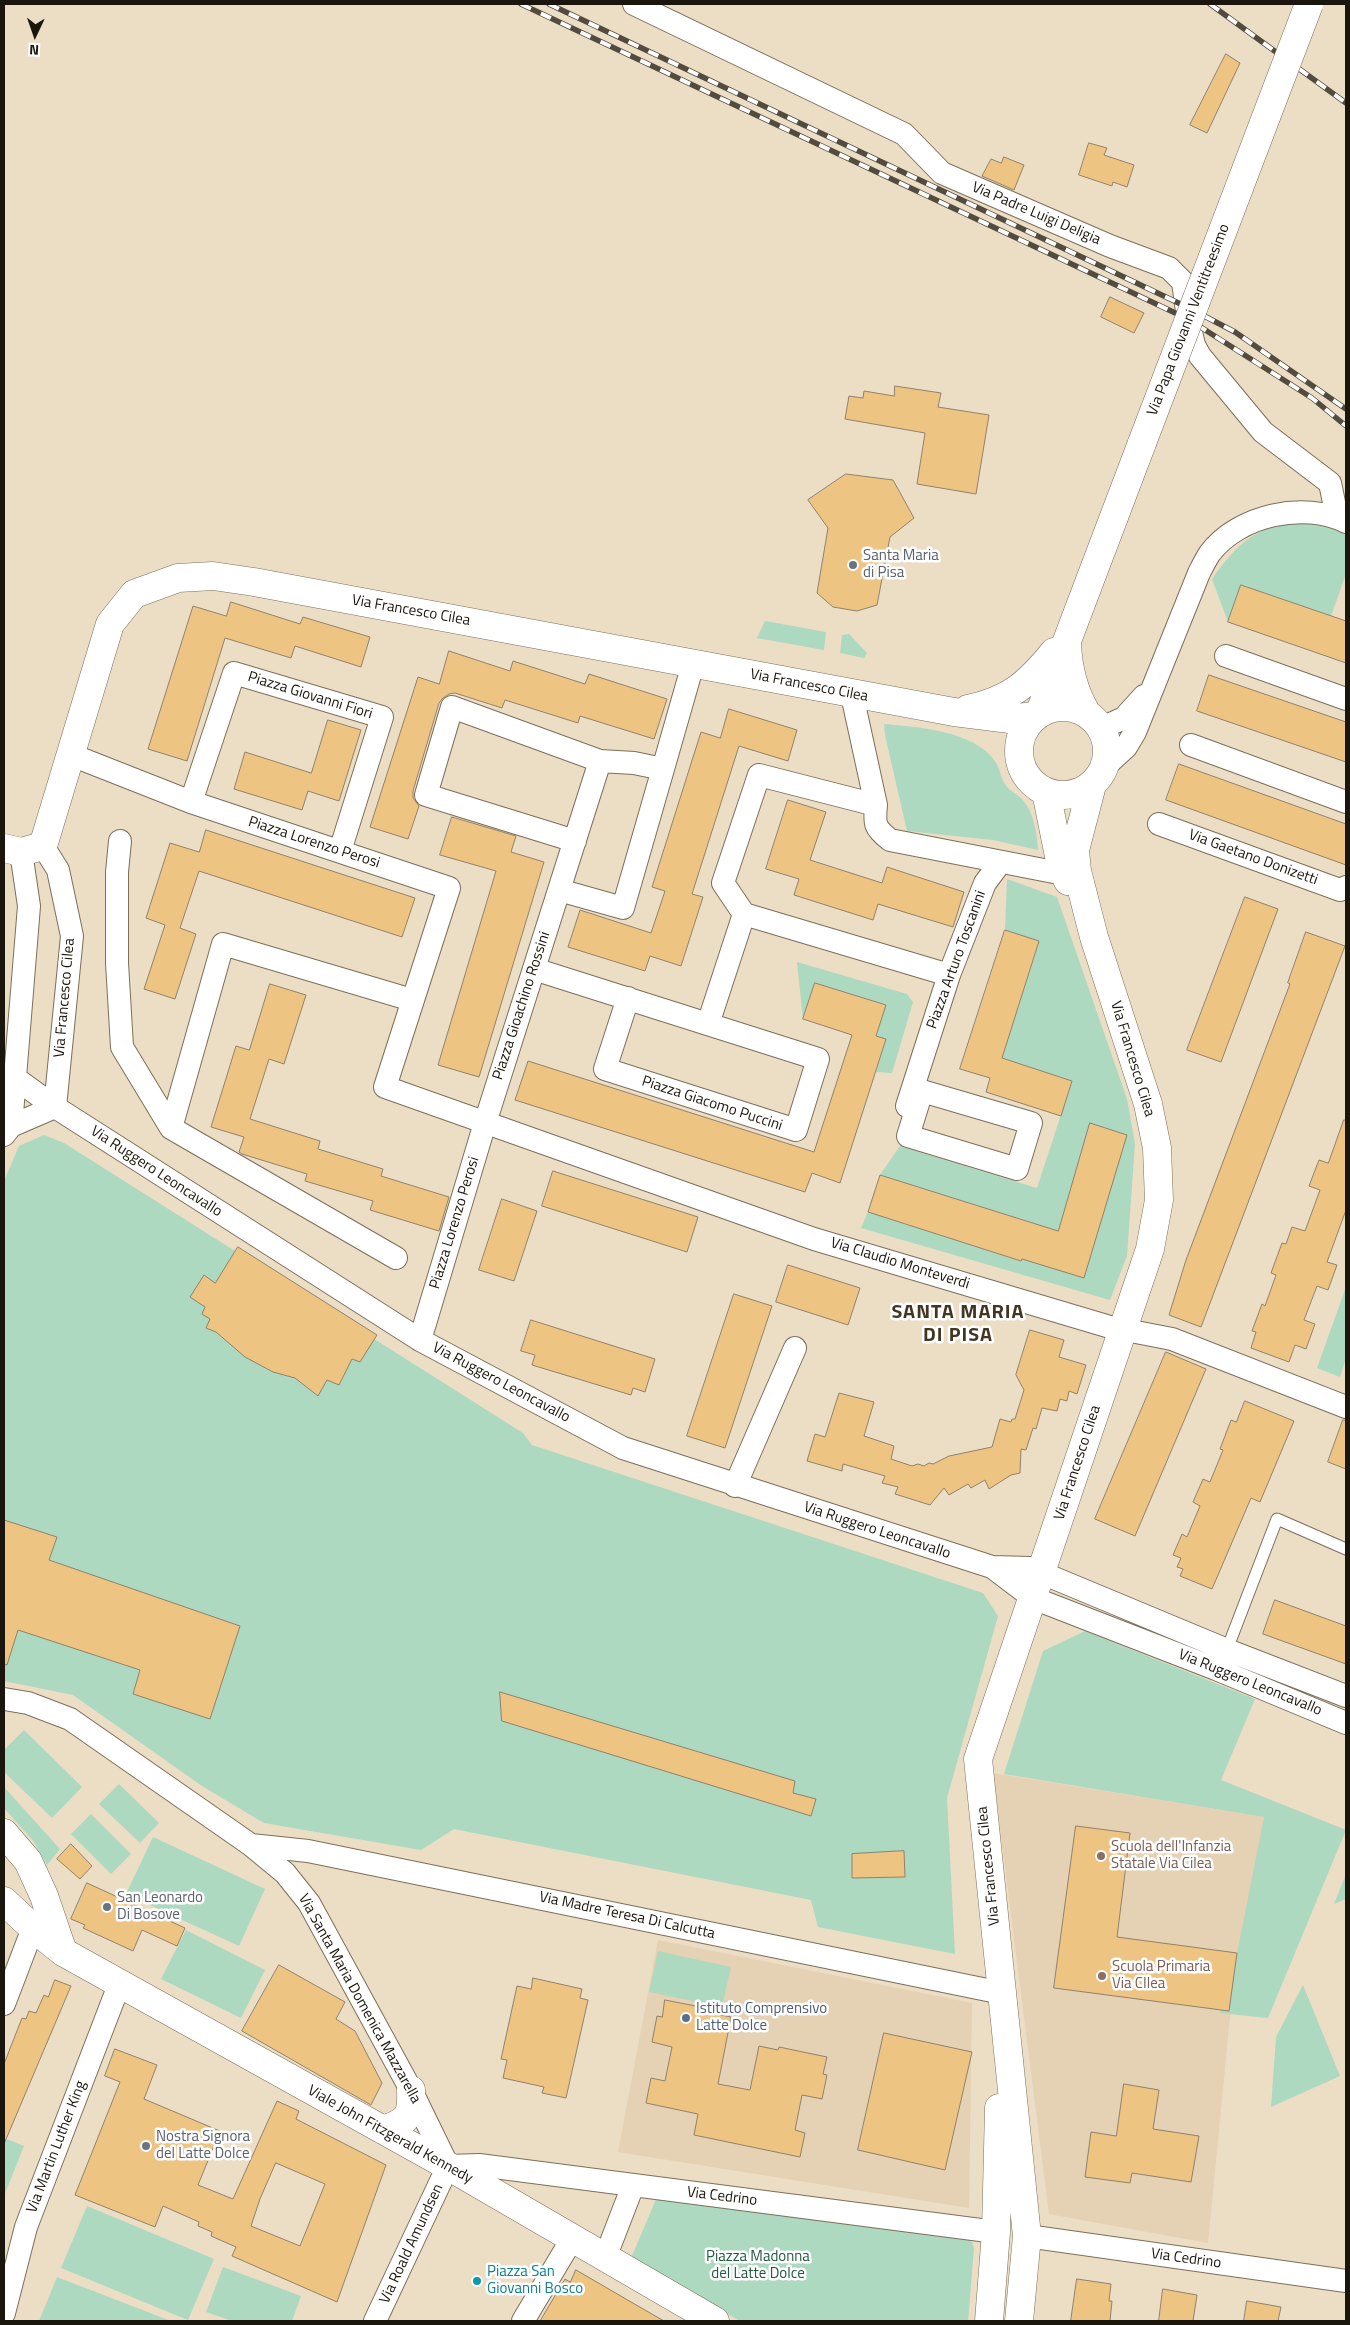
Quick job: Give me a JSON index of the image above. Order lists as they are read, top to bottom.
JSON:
{
  "streets": {
    "street": [
      "Via Padre Luigi Deligia",
      "Via Papa Giovanni Ventitreesimo",
      "Via Francesco Cilea",
      "Piazza Giovanni Fiori",
      "Piazza Lorenzo Perosi",
      "Via Gaetano Donizetti",
      "Piazza Arturo Toscanini",
      "Piazza Gioachino Rossini",
      "Piazza Giacomo Puccini",
      "Via Ruggero Leoncavallo",
      "Via Claudio Monteverdi",
      "Via Madre Teresa Di Calcutta",
      "Via Santa Maria Domenica Mazzarella",
      "Viale John Fitzgerald Kennedy",
      "Via Martin Luther King",
      "Via Cedrino",
      "Via Roald Amundsen"
    ]
  },
  "crossings": [
    ["Via Papa Giovanni Ventitreesimo", "Via Francesco Cilea"],
    ["Via Francesco Cilea", "Piazza Lorenzo Perosi"],
    ["Via Francesco Cilea", "Via Ruggero Leoncavallo"],
    ["Via Francesco Cilea", "Via Claudio Monteverdi"],
    ["Via Francesco Cilea", "Via Madre Teresa Di Calcutta"],
    ["Via Francesco Cilea", "Via Cedrino"],
    ["Piazza Giovanni Fiori", "Piazza Lorenzo Perosi"],
    ["Piazza Lorenzo Perosi", "Piazza Gioachino Rossini"],
    ["Piazza Lorenzo Perosi", "Via Ruggero Leoncavallo"],
    ["Piazza Lorenzo Perosi", "Via Claudio Monteverdi"],
    ["Piazza Gioachino Rossini", "Piazza Giacomo Puccini"],
    ["Piazza Gioachino Rossini", "Via Claudio Monteverdi"],
    ["Via Madre Teresa Di Calcutta", "Via Santa Maria Domenica Mazzarella"],
    ["Via Santa Maria Domenica Mazzarella", "Viale John Fitzgerald Kennedy"],
    ["Via Santa Maria Domenica Mazzarella", "Via Cedrino"],
    ["Via Santa Maria Domenica Mazzarella", "Via Roald Amundsen"],
    ["Viale John Fitzgerald Kennedy", "Via Martin Luther King"],
    ["Viale John Fitzgerald Kennedy", "Via Cedrino"],
    ["Viale John Fitzgerald Kennedy", "Via Roald Amundsen"],
    ["Via Cedrino", "Via Roald Amundsen"]
  ],
  "districts": ["SANTA MARIA DI PISA"],
  "parks": ["Piazza Madonna del Latte Dolce"],
  "places": [
    "Santa Maria di Pisa",
    "Scuola dell'Infanzia Statale Via Cilea",
    "San Leonardo Di Bosove",
    "Scuola Primaria Via CIlea",
    "Istituto Comprensivo Latte Dolce",
    "Nostra Signora del Latte Dolce",
    "Piazza San Giovanni Bosco"
  ],
  "north": "bottom"
}
